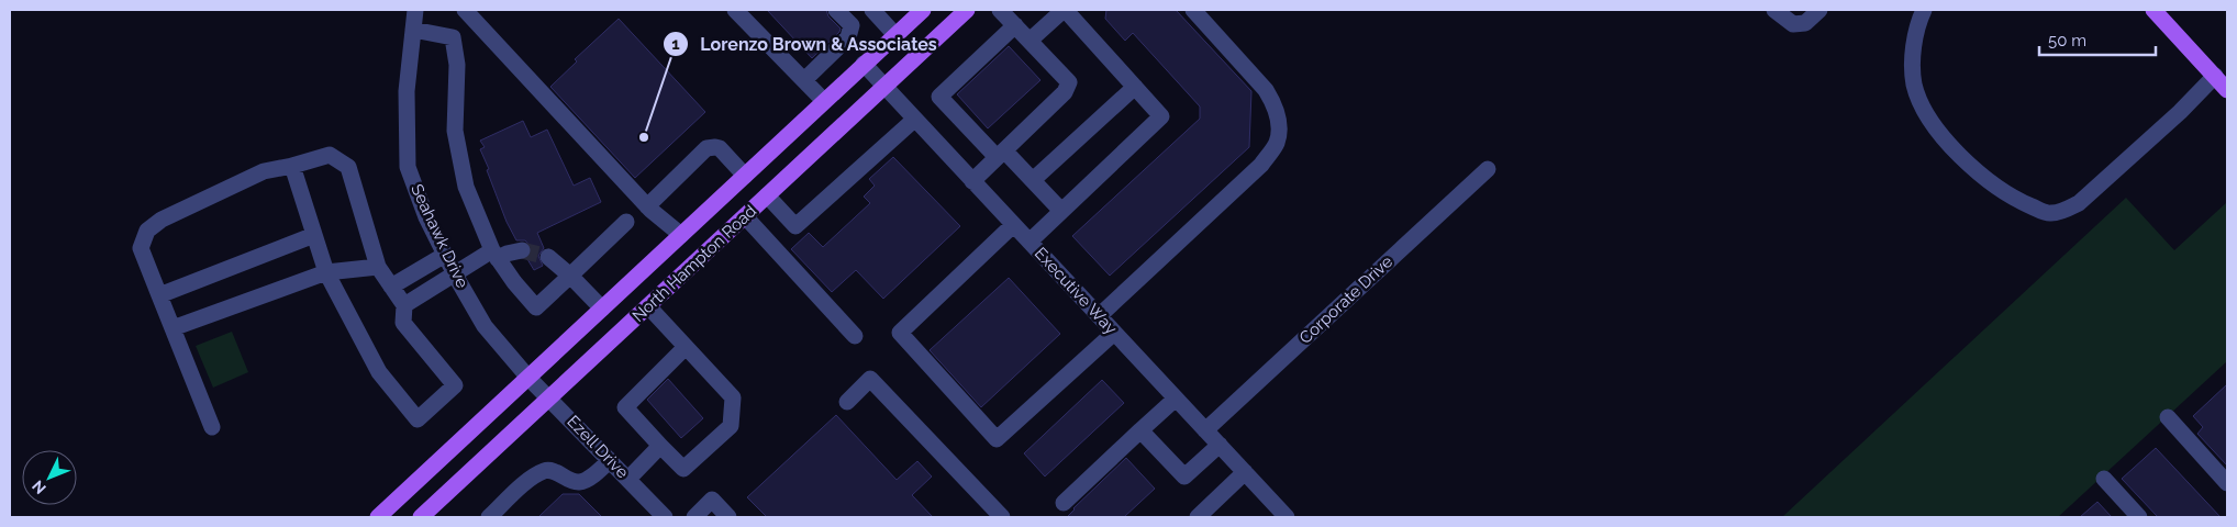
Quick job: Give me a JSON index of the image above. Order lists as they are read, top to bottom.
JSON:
{
  "streets": {
    "main road": ["North Hampton Road"],
    "street": [
      "Seahawk Drive",
      "Executive Way",
      "Corporate Drive",
      "Ezell Drive"
    ]
  },
  "crossings": [
    ["Seahawk Drive", "North Hampton Road"],
    ["Seahawk Drive", "Ezell Drive"],
    ["North Hampton Road", "Executive Way"],
    ["North Hampton Road", "Ezell Drive"],
    ["Executive Way", "Corporate Drive"]
  ],
  "places": ["Lorenzo Brown & Associates"],
  "scale_bar": "50 m",
  "north": "bottom left"
}
